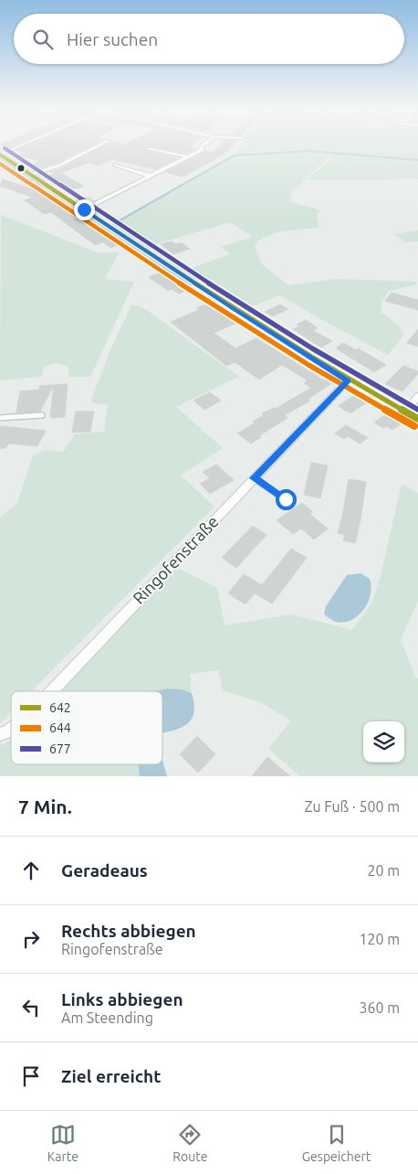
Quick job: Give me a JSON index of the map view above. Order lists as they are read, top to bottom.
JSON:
{
  "streets": {
    "street": ["Ringofenstraße"]
  },
  "lines": ["transit line 677", "transit line 642", "transit line 644"],
  "legend": ["642", "644", "677"],
  "page": {
    "search": "Hier suchen",
    "heading": ["7 Min.", "Zu Fuß · 500 m"],
    "list": [
      ["Geradeaus", "20 m"],
      ["Rechts abbiegen", "Ringofenstraße", "120 m"],
      ["Links abbiegen", "Am Steending", "360 m"],
      "Ziel erreicht"
    ],
    "nav": ["Karte", "Route", "Gespeichert"]
  }
}
